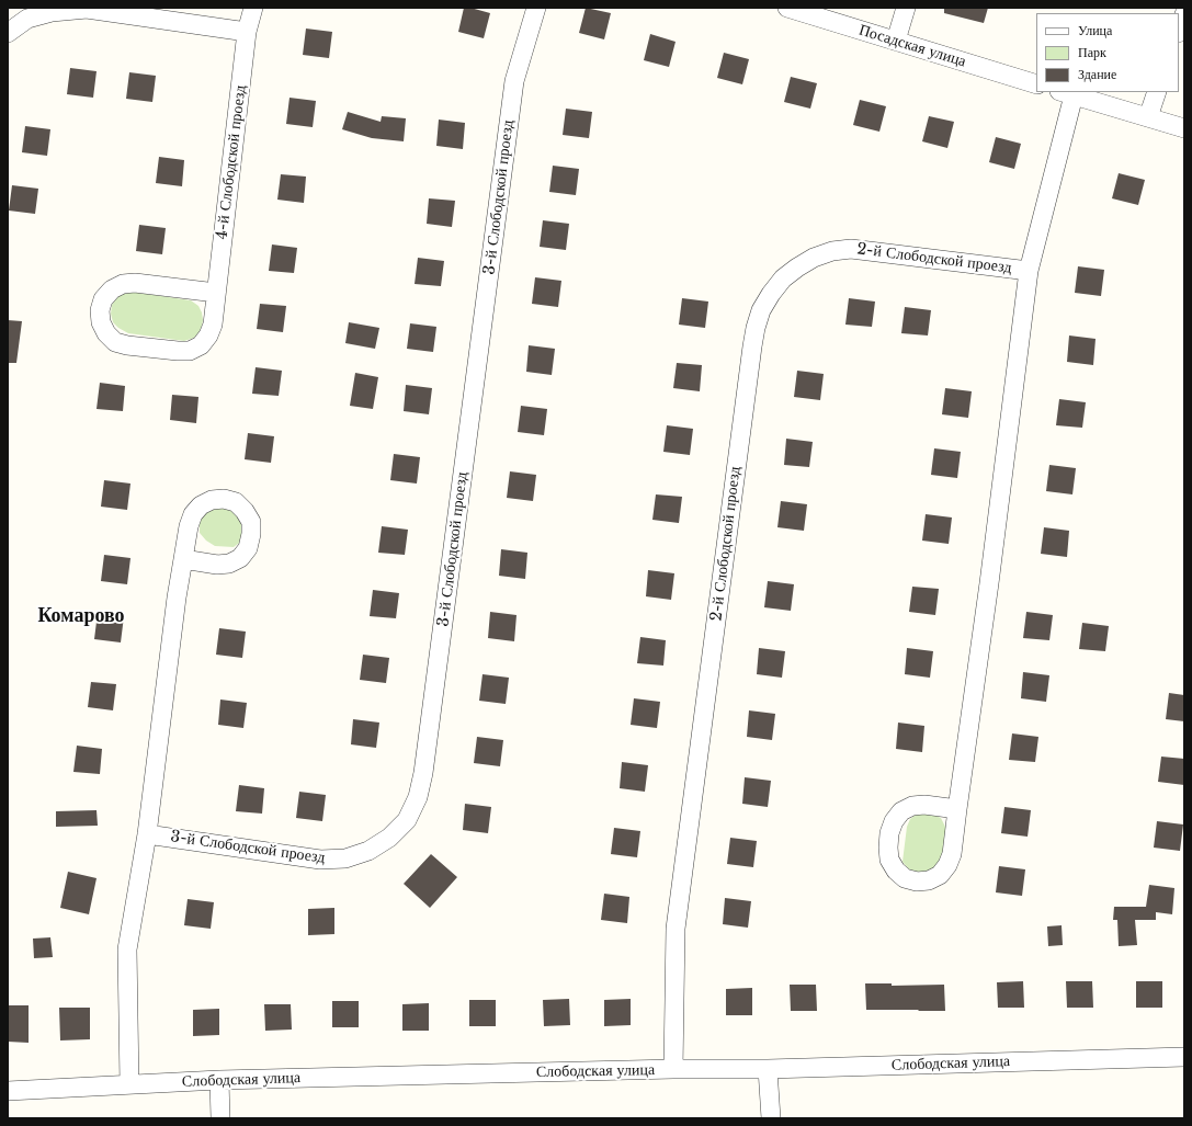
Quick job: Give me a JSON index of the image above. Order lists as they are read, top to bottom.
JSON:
{
  "streets": {
    "street": [
      "Посадская улица",
      "4-й Слободской проезд",
      "3-й Слободской проезд",
      "2-й Слободской проезд",
      "Слободская улица"
    ]
  },
  "crossings": [
    ["2-й Слободской проезд", "Слободская улица"]
  ],
  "districts": ["Комарово"],
  "legend": ["Улица", "Парк", "Здание"]
}
